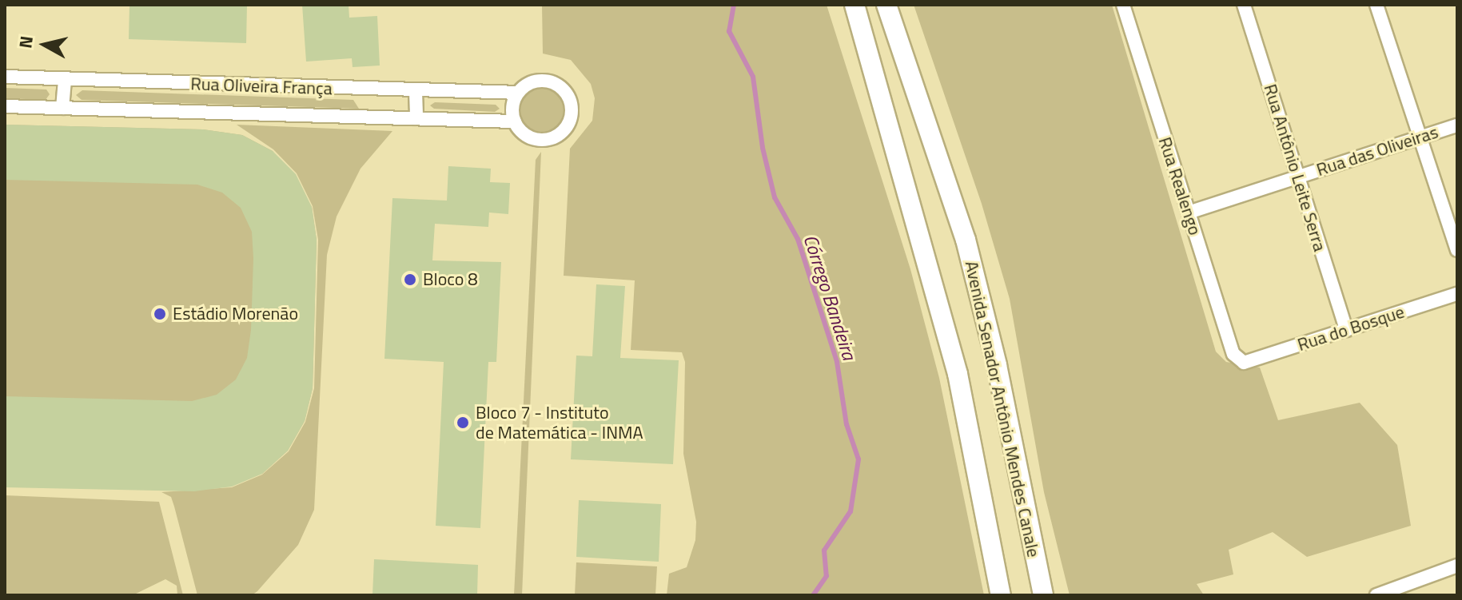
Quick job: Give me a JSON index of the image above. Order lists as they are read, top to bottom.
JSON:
{
  "streets": {
    "main road": ["Avenida Senador Antônio Mendes Canale"],
    "street": [
      "Rua Oliveira França",
      "Rua das Oliveiras",
      "Rua Antônio Leite Serra",
      "Rua Realengo",
      "Rua do Bosque"
    ]
  },
  "crossings": [
    ["Rua das Oliveiras", "Rua Antônio Leite Serra"],
    ["Rua das Oliveiras", "Rua Realengo"],
    ["Rua Antônio Leite Serra", "Rua do Bosque"],
    ["Rua Realengo", "Rua do Bosque"]
  ],
  "water": ["Córrego Bandeira"],
  "places": ["Bloco 8", "Estádio Morenão", "Bloco 7 - Instituto de Matemática - INMA"],
  "north": "left"
}
